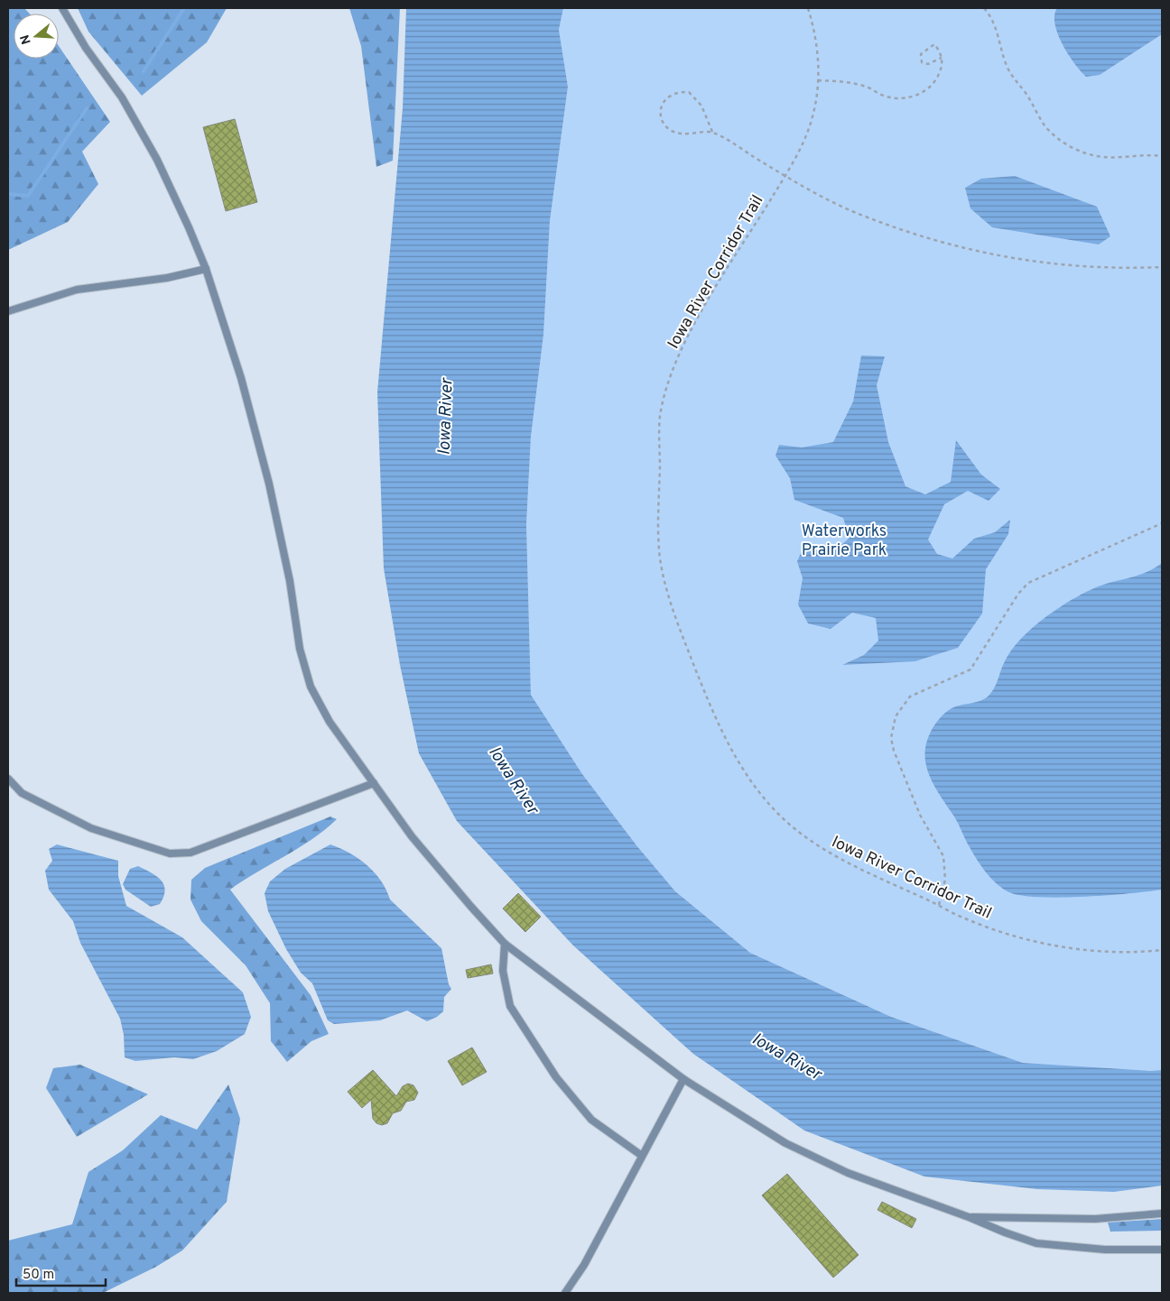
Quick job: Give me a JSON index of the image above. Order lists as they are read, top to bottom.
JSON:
{
  "streets": {
    "path": ["Iowa River Corridor Trail"]
  },
  "water": ["Iowa River"],
  "parks": ["Waterworks Prairie Park"],
  "scale_bar": "50 m",
  "north": "left"
}
